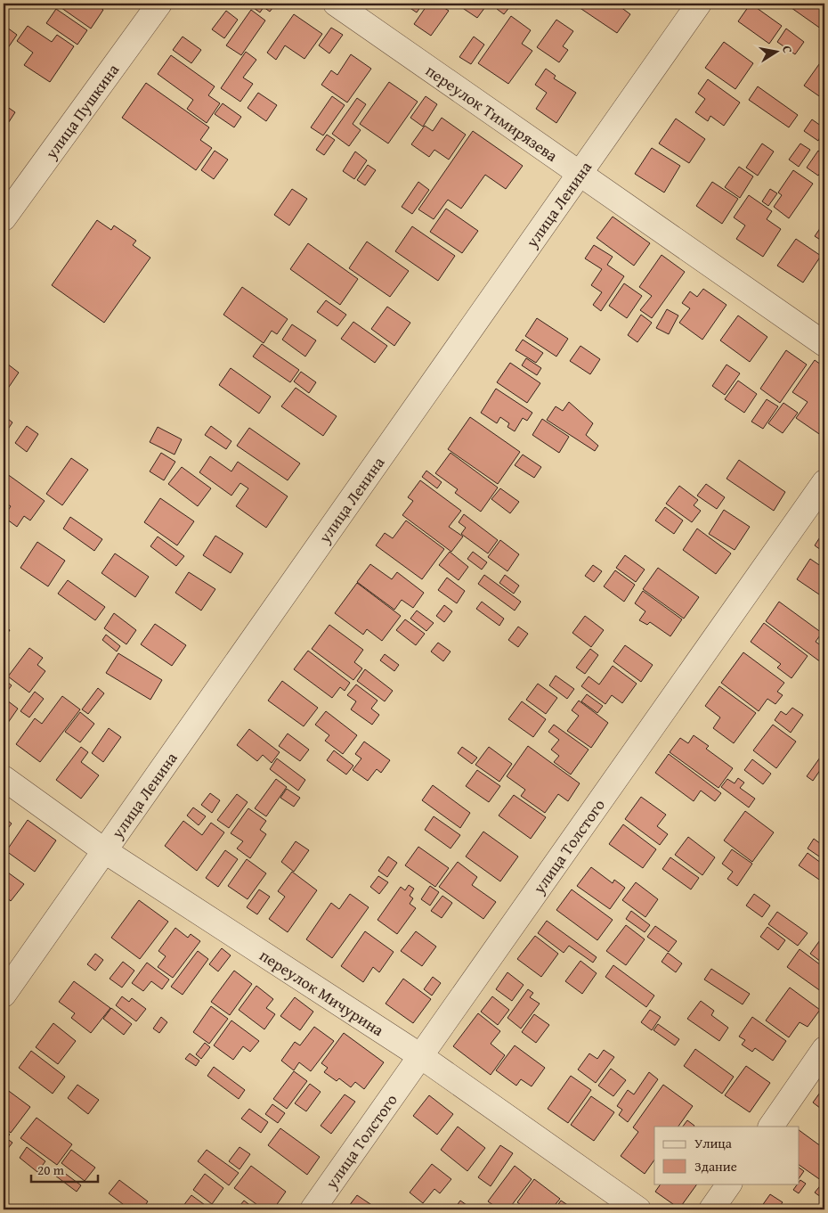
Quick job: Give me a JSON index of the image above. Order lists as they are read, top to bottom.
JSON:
{
  "streets": {
    "street": [
      "улица Пушкина",
      "переулок Тимирязева",
      "улица Ленина",
      "улица Толстого",
      "переулок Мичурина"
    ]
  },
  "crossings": [
    ["переулок Тимирязева", "улица Ленина"],
    ["улица Ленина", "переулок Мичурина"],
    ["улица Толстого", "переулок Мичурина"]
  ],
  "legend": ["Улица", "Здание"],
  "scale_bar": "20 m",
  "north": "right"
}
